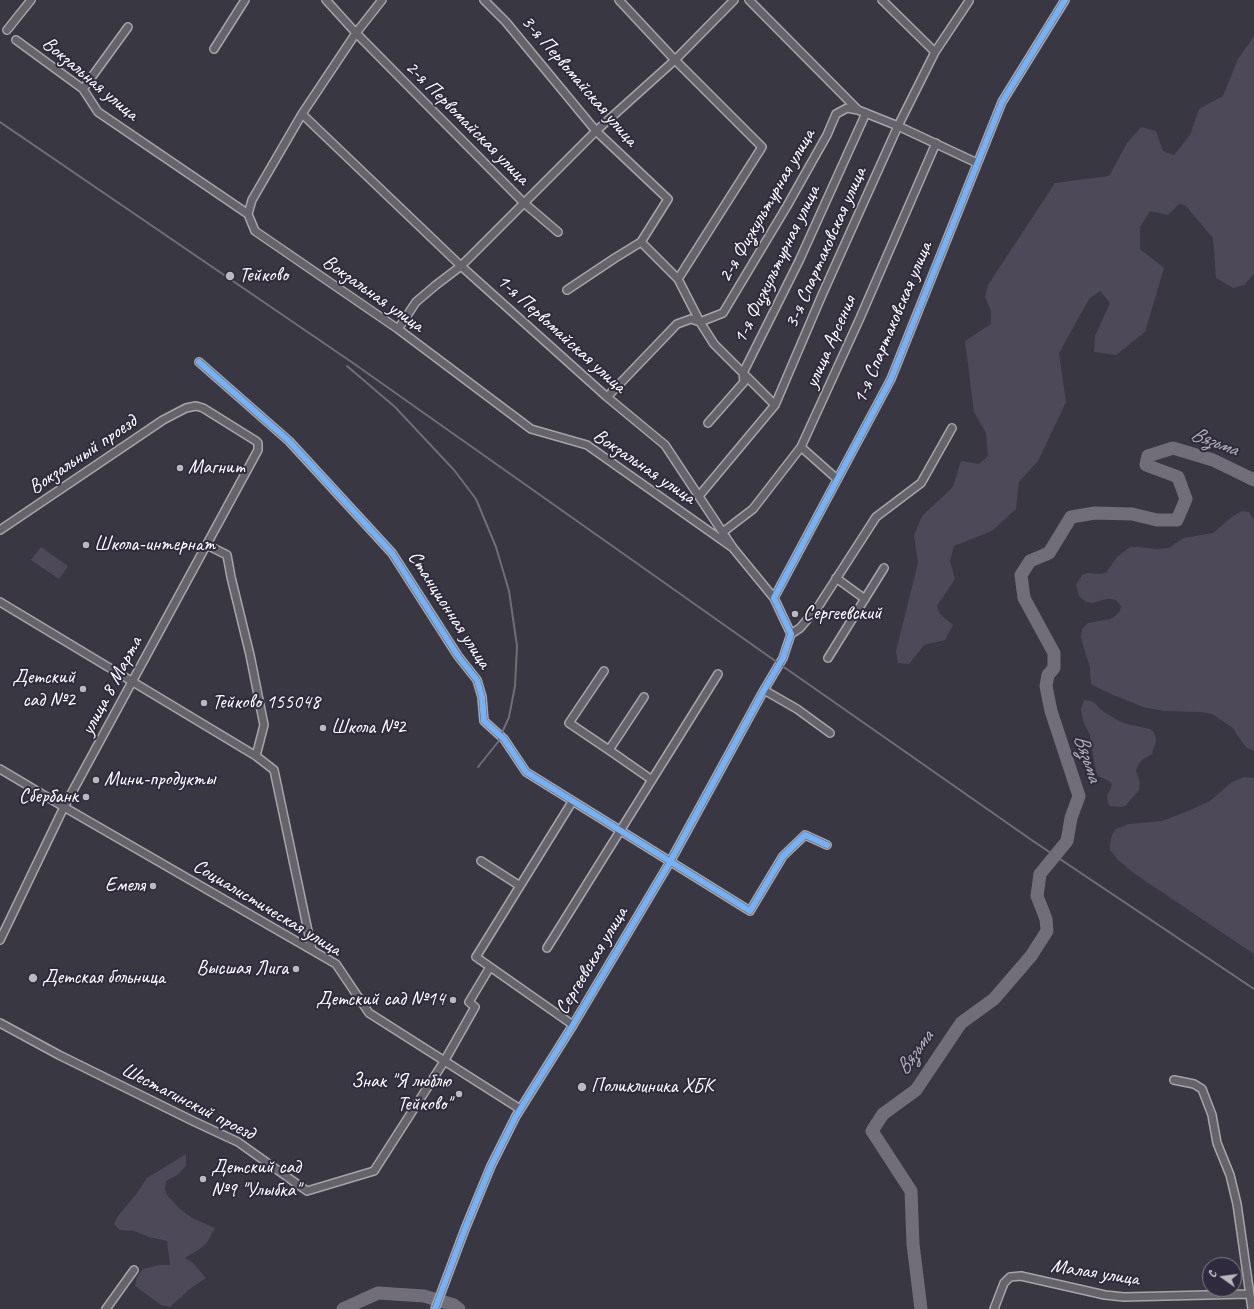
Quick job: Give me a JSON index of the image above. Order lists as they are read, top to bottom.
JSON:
{
  "streets": {
    "street": [
      "Вокзальная улица",
      "3-я Первомайская улица",
      "2-я Первомайская улица",
      "2-я Физкультурная улица",
      "3-я Спартаковская улица",
      "1-я Физкультурная улица",
      "1-я Спартаковская улица",
      "1-я Первомайская улица",
      "улица Арсения",
      "Вокзальный проезд",
      "Станционная улица",
      "улица 8 Марта",
      "Социалистическая улица",
      "Сергеевская улица",
      "Шестагинский проезд",
      "Малая улица"
    ]
  },
  "crossings": [
    ["Вокзальная улица", "1-я Первомайская улица"],
    ["3-я Спартаковская улица", "1-я Первомайская улица"],
    ["1-я Спартаковская улица", "1-я Первомайская улица"],
    ["1-я Первомайская улица", "улица Арсения"],
    ["Вокзальный проезд", "улица 8 Марта"],
    ["Станционная улица", "Сергеевская улица"],
    ["улица 8 Марта", "Социалистическая улица"],
    ["Социалистическая улица", "Сергеевская улица"],
    ["Социалистическая улица", "Шестагинский проезд"]
  ],
  "water": ["Вязьма"],
  "places": [
    "Тейково",
    "Магнит",
    "Школа-интернат",
    "Сергеевский",
    "Детский сад №2",
    "Тейково 155048",
    "Школа №2",
    "Мини-продукты",
    "Сбербанк",
    "Емеля",
    "Высшая Лига",
    "Детская больница",
    "Детский сад №14",
    "Поликлиника ХБК",
    "Знак \"Я люблю Тейково\"",
    "Детский сад №9 \"Улыбка\""
  ],
  "north": "left"
}
